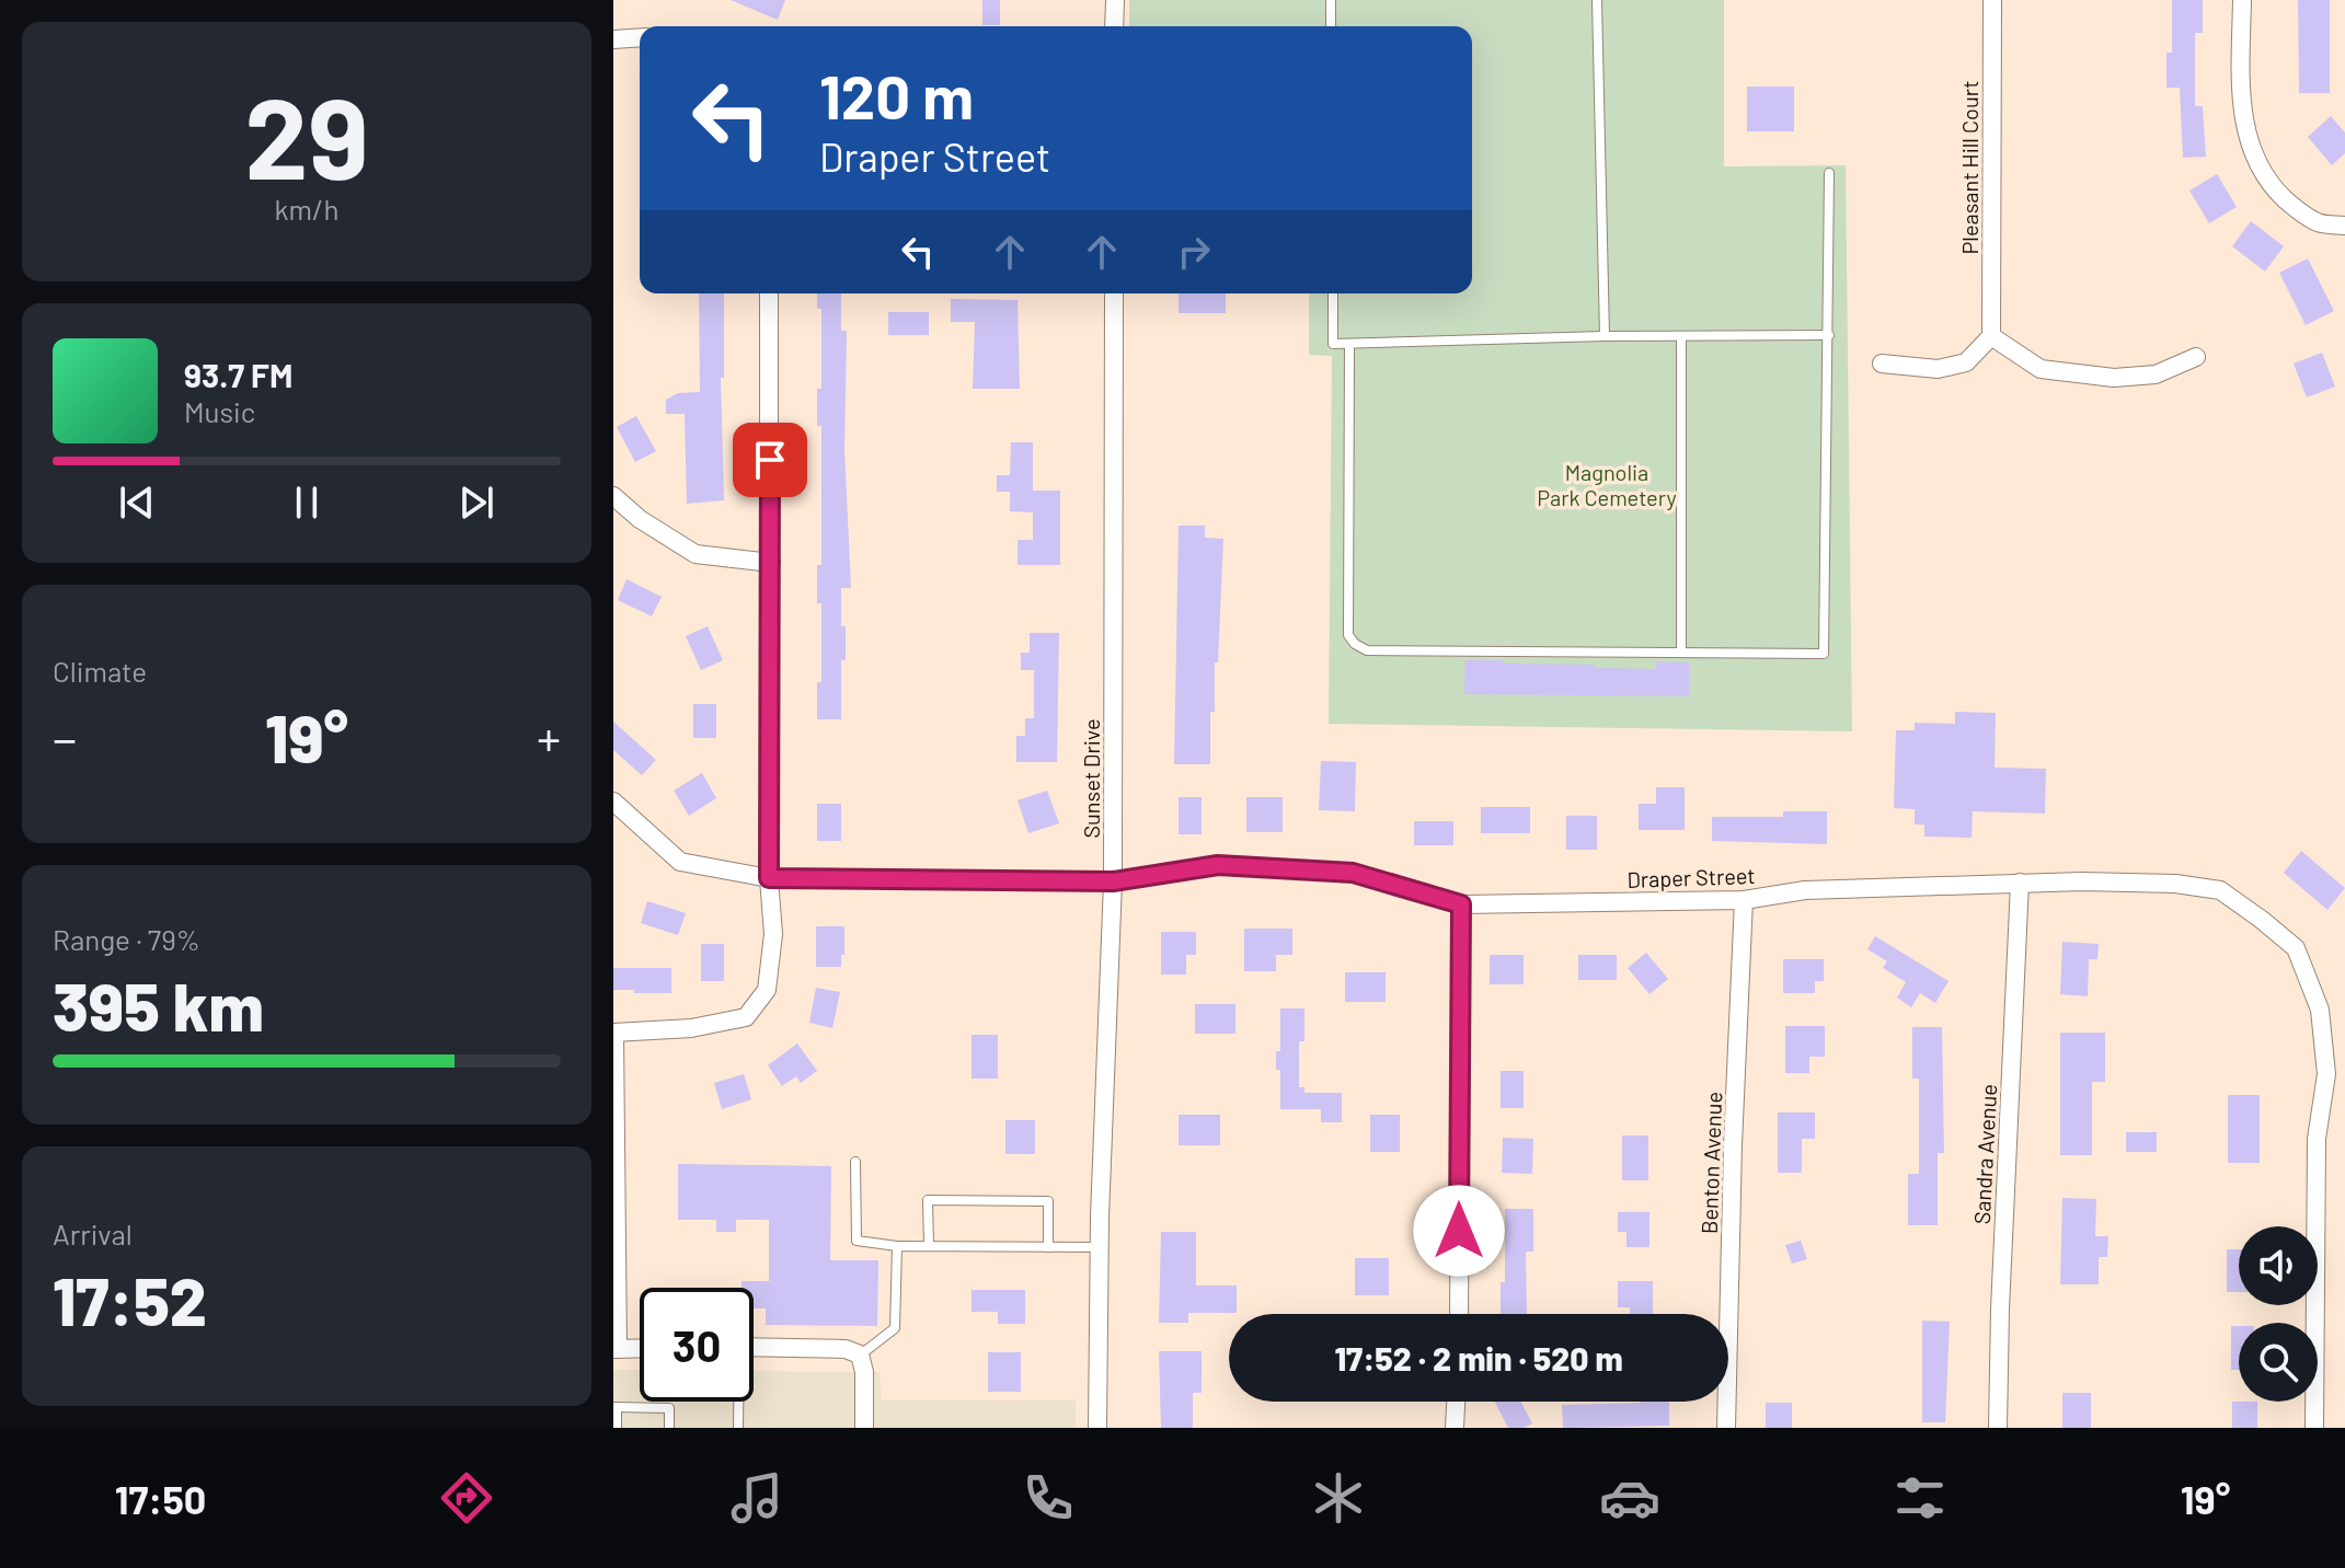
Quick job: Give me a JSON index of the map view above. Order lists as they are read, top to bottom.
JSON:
{
  "streets": {
    "street": [
      "Pleasant Hill Court",
      "Sunset Drive",
      "Draper Street",
      "Sandra Avenue",
      "Benton Avenue"
    ]
  },
  "crossings": [
    ["Sunset Drive", "Draper Street"],
    ["Draper Street", "Sandra Avenue"],
    ["Draper Street", "Benton Avenue"]
  ],
  "parks": ["Magnolia Park Cemetery"],
  "page": {
    "tile": [
      ["29", "km/h"],
      "Climate",
      ["Range · 79%", "395 km"],
      ["Arrival", "17:52"]
    ],
    "turn": ["120 m", "Draper Street"],
    "song": ["93.7 FM", "Music"],
    "heat": ["−", "19°", "+"],
    "limit": "30",
    "trip": "17:52 · 2 min · 520 m",
    "tabs": ["17:50", "19°"]
  }
}
